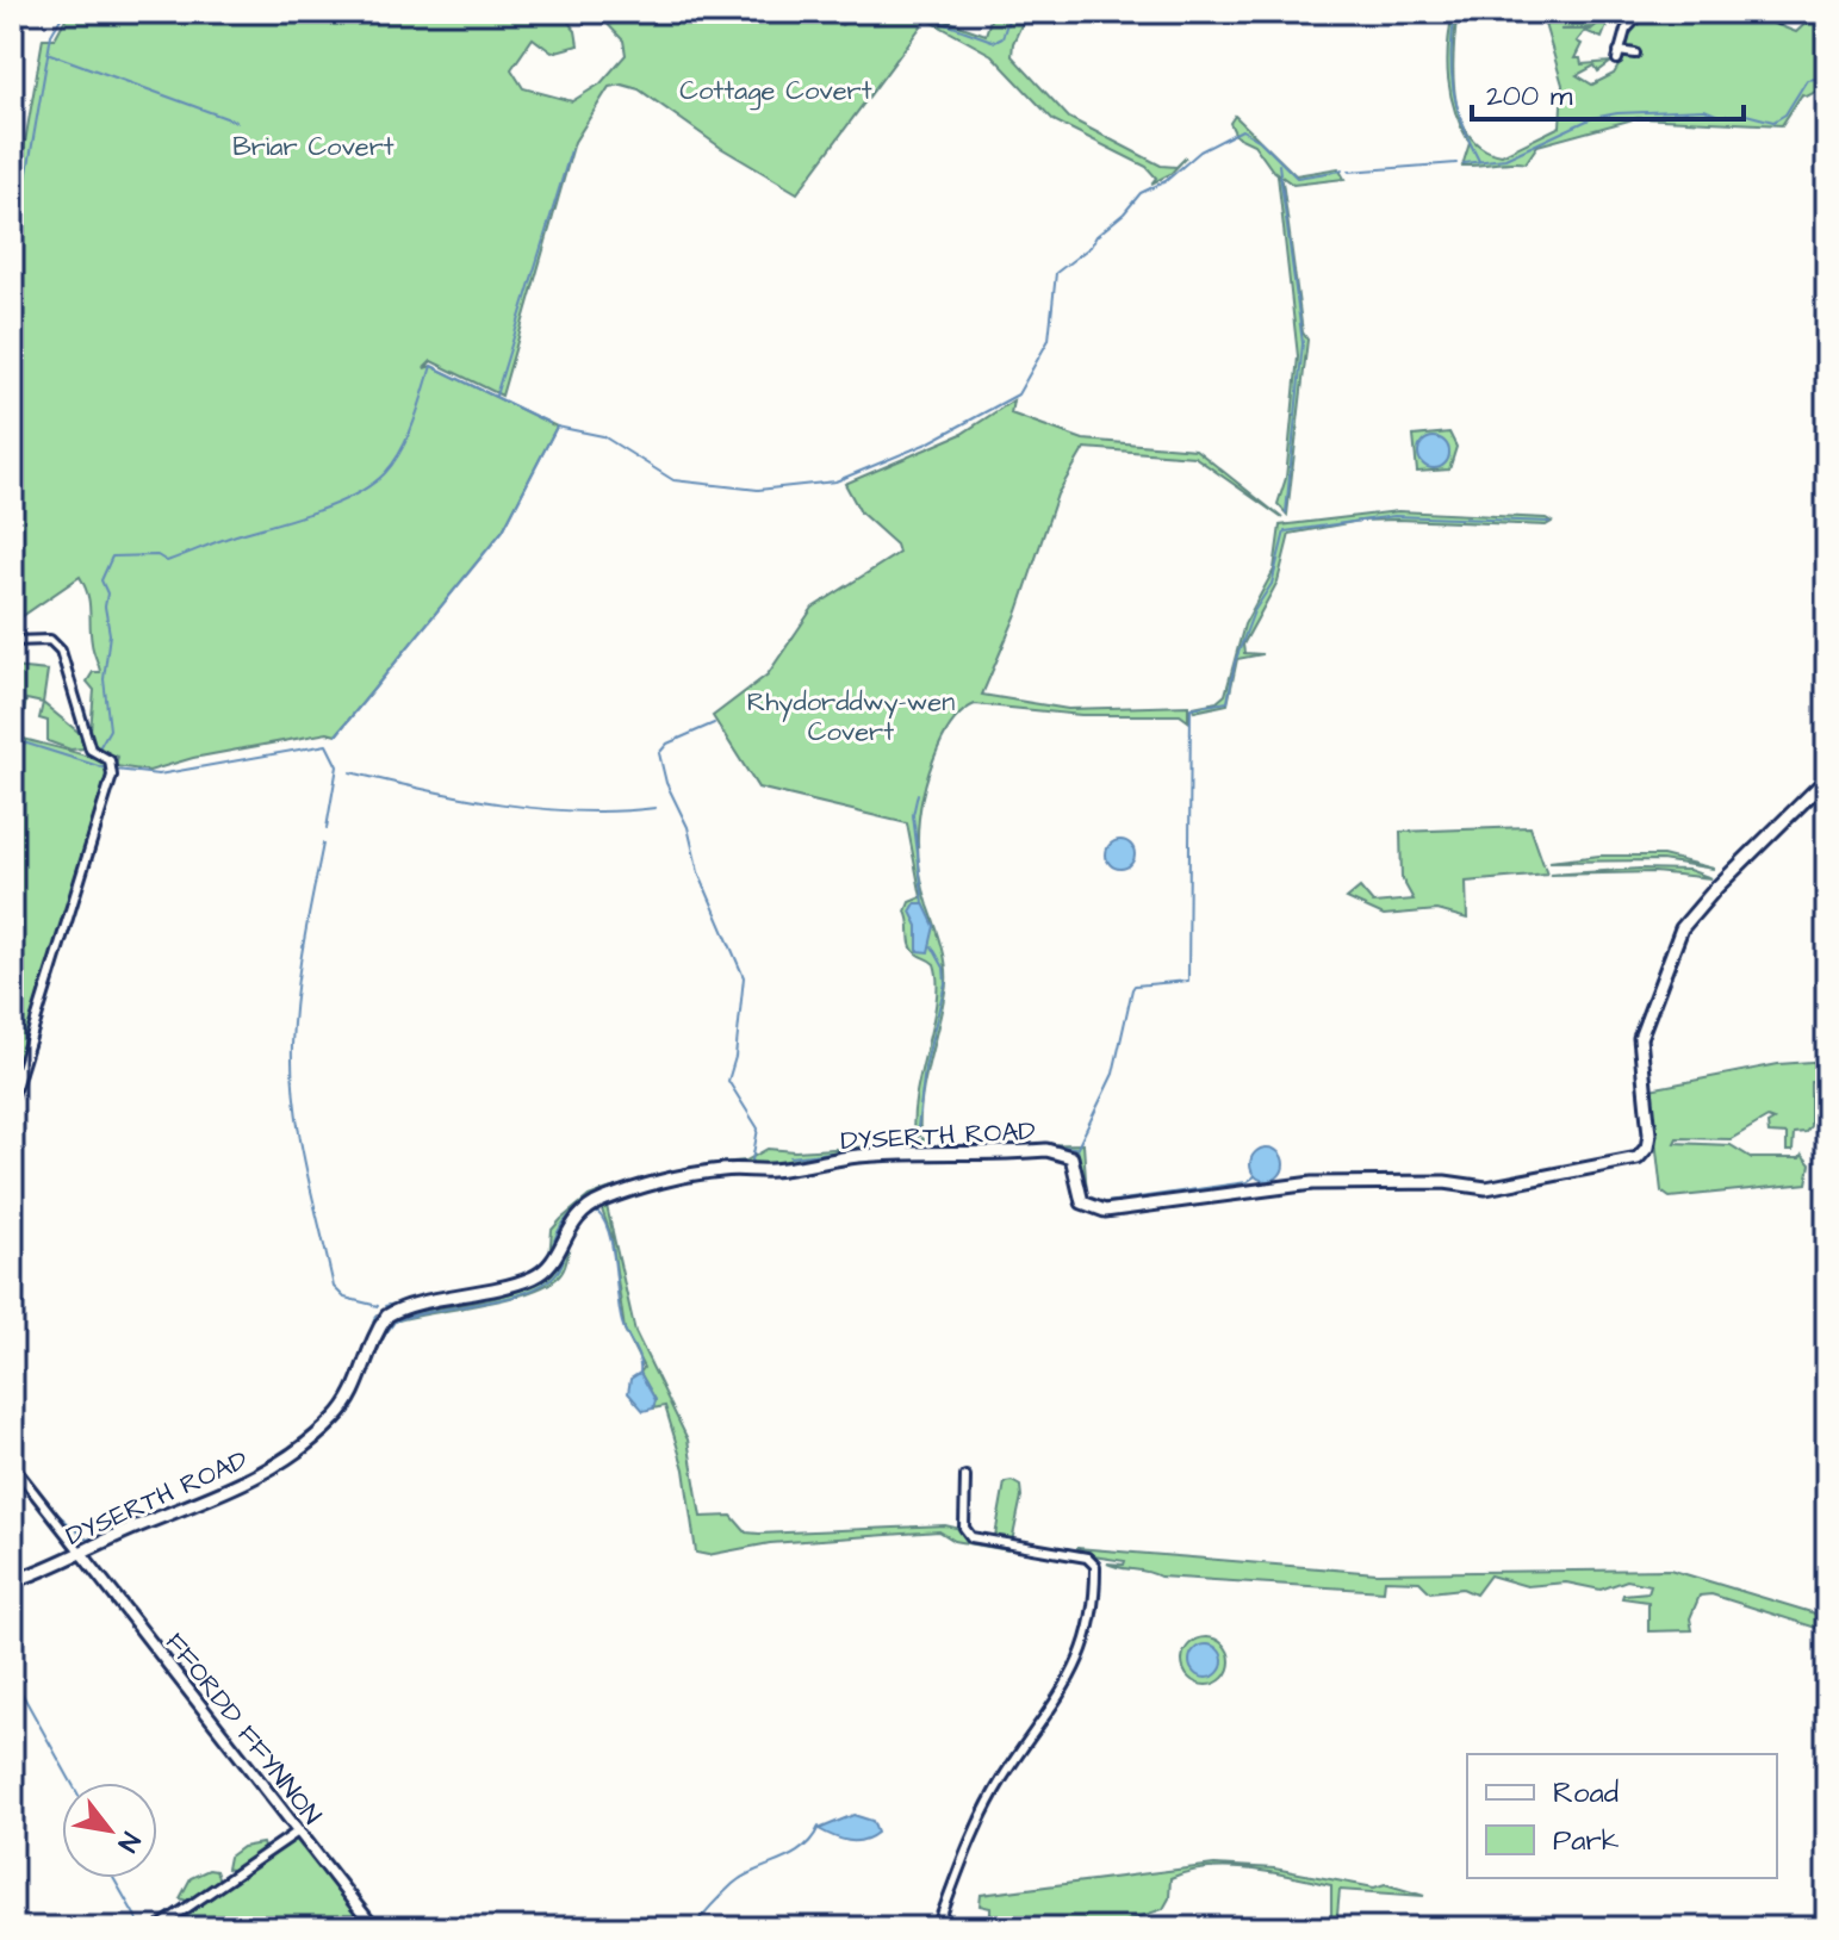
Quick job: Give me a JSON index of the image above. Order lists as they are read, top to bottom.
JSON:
{
  "streets": {
    "main road": ["DYSERTH ROAD"],
    "street": ["FFORDD FFYNNON"]
  },
  "crossings": [
    ["DYSERTH ROAD", "FFORDD FFYNNON"]
  ],
  "parks": ["Cottage Covert", "Briar Covert", "Rhydorddwy-wen Covert"],
  "legend": ["Road", "Park"],
  "scale_bar": "200 m",
  "north": "bottom right"
}
